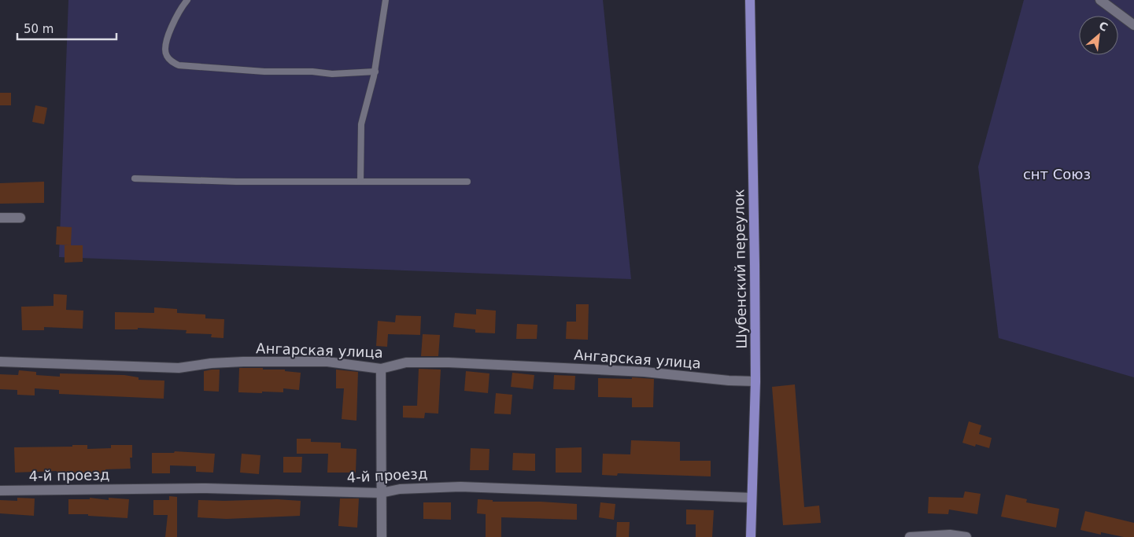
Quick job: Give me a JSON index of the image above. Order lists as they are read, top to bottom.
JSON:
{
  "streets": {
    "main road": ["Шубенский переулок"],
    "street": ["Ангарская улица", "4-й проезд"]
  },
  "crossings": [
    ["Шубенский переулок", "Ангарская улица"],
    ["Шубенский переулок", "4-й проезд"]
  ],
  "parks": ["снт Союз"],
  "scale_bar": "50 m",
  "north": "top right"
}
